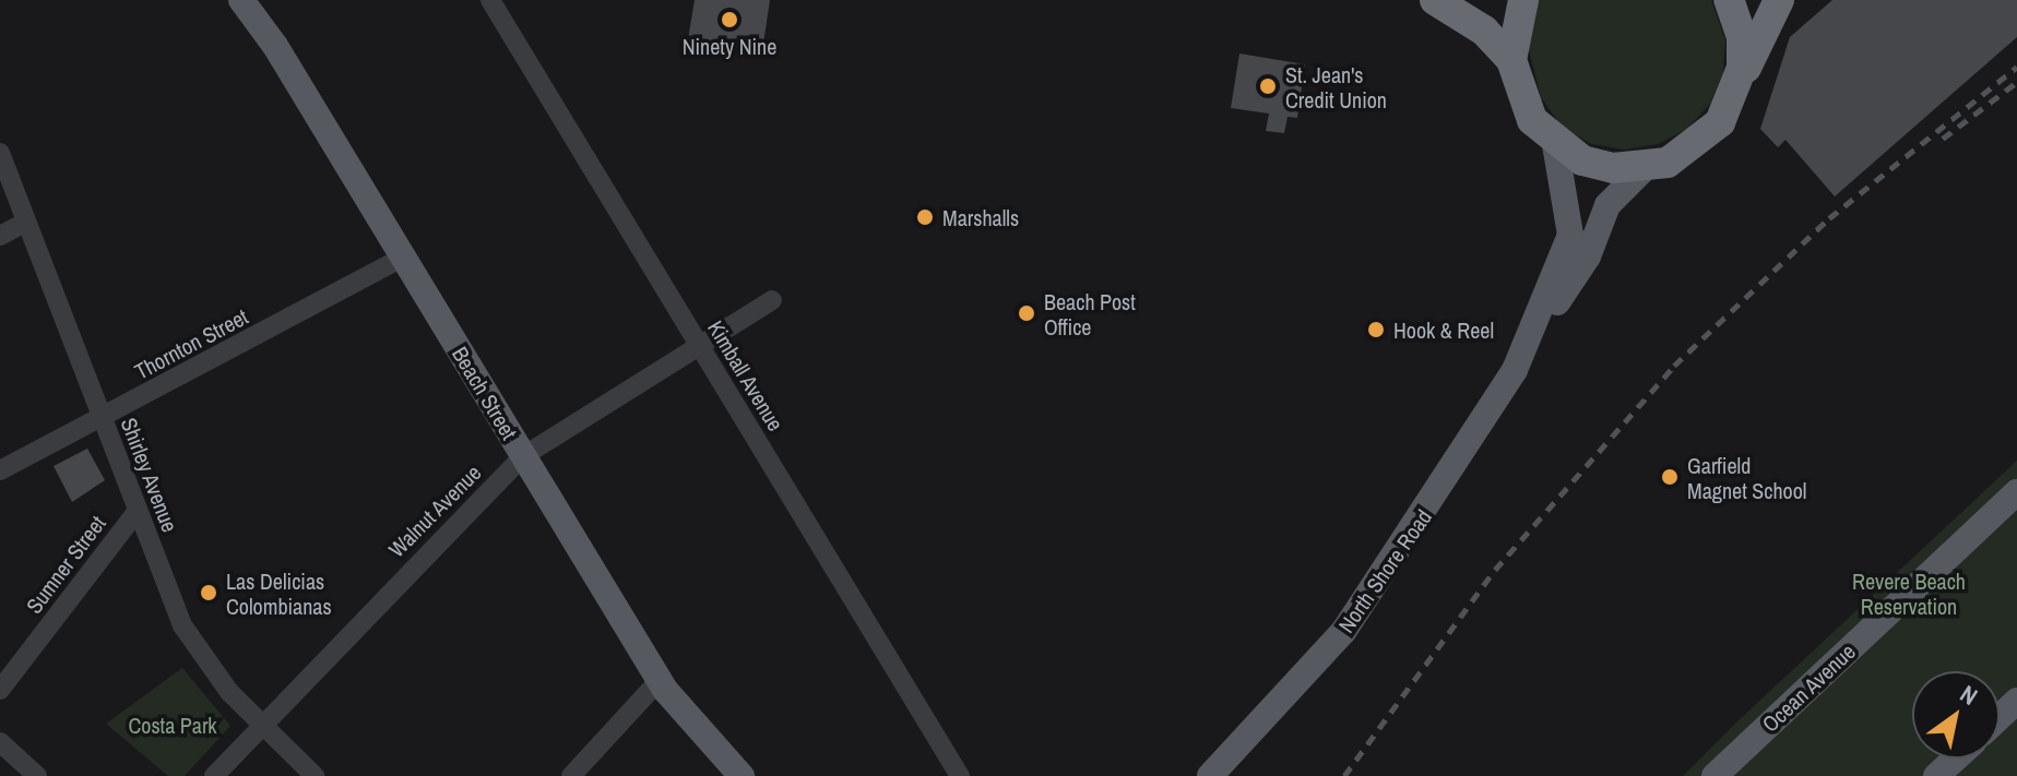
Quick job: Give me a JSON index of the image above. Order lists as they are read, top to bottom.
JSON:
{
  "streets": {
    "main road": ["Beach Street", "North Shore Road", "Ocean Avenue"],
    "street": [
      "Thornton Street",
      "Kimball Avenue",
      "Shirley Avenue",
      "Walnut Avenue",
      "Sumner Street"
    ]
  },
  "crossings": [
    ["Thornton Street", "Beach Street"],
    ["Thornton Street", "Shirley Avenue"],
    ["Kimball Avenue", "Walnut Avenue"],
    ["Beach Street", "Walnut Avenue"],
    ["Shirley Avenue", "Walnut Avenue"],
    ["Shirley Avenue", "Sumner Street"]
  ],
  "parks": ["Revere Beach Reservation", "Costa Park"],
  "places": [
    "Ninety Nine",
    "St. Jean's Credit Union",
    "Marshalls",
    "Beach Post Office",
    "Hook & Reel",
    "Garfield Magnet School",
    "Las Delicias Colombianas"
  ],
  "north": "top right"
}
